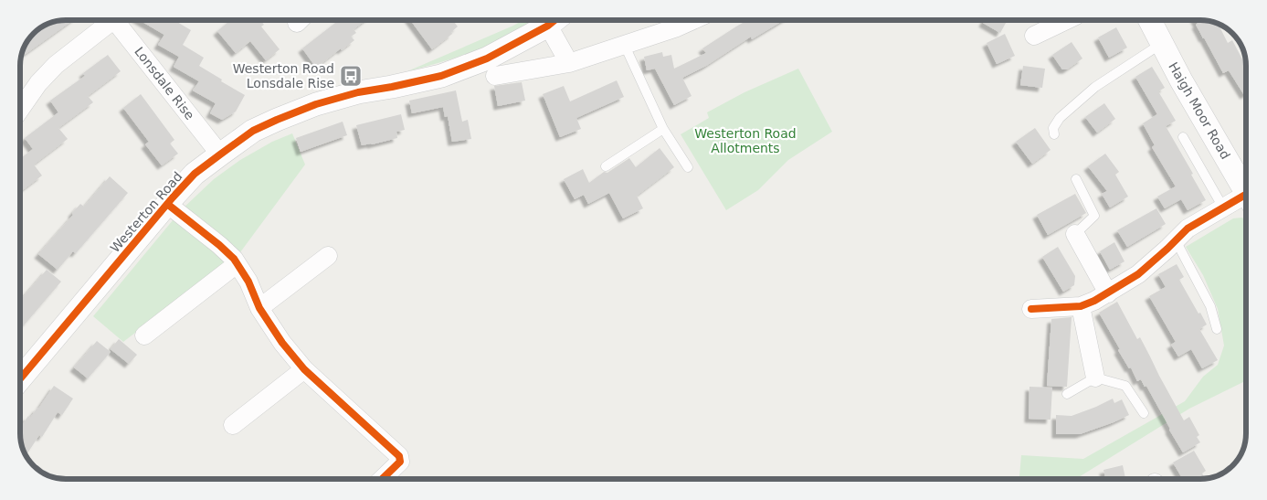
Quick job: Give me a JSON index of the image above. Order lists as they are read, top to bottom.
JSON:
{
  "streets": {
    "street": ["Lonsdale Rise", "Haigh Moor Road", "Westerton Road"]
  },
  "crossings": [
    ["Lonsdale Rise", "Westerton Road"]
  ],
  "parks": ["Westerton Road Allotments"],
  "places": {
    "bus stop": ["Westerton Road Lonsdale Rise"]
  }
}
